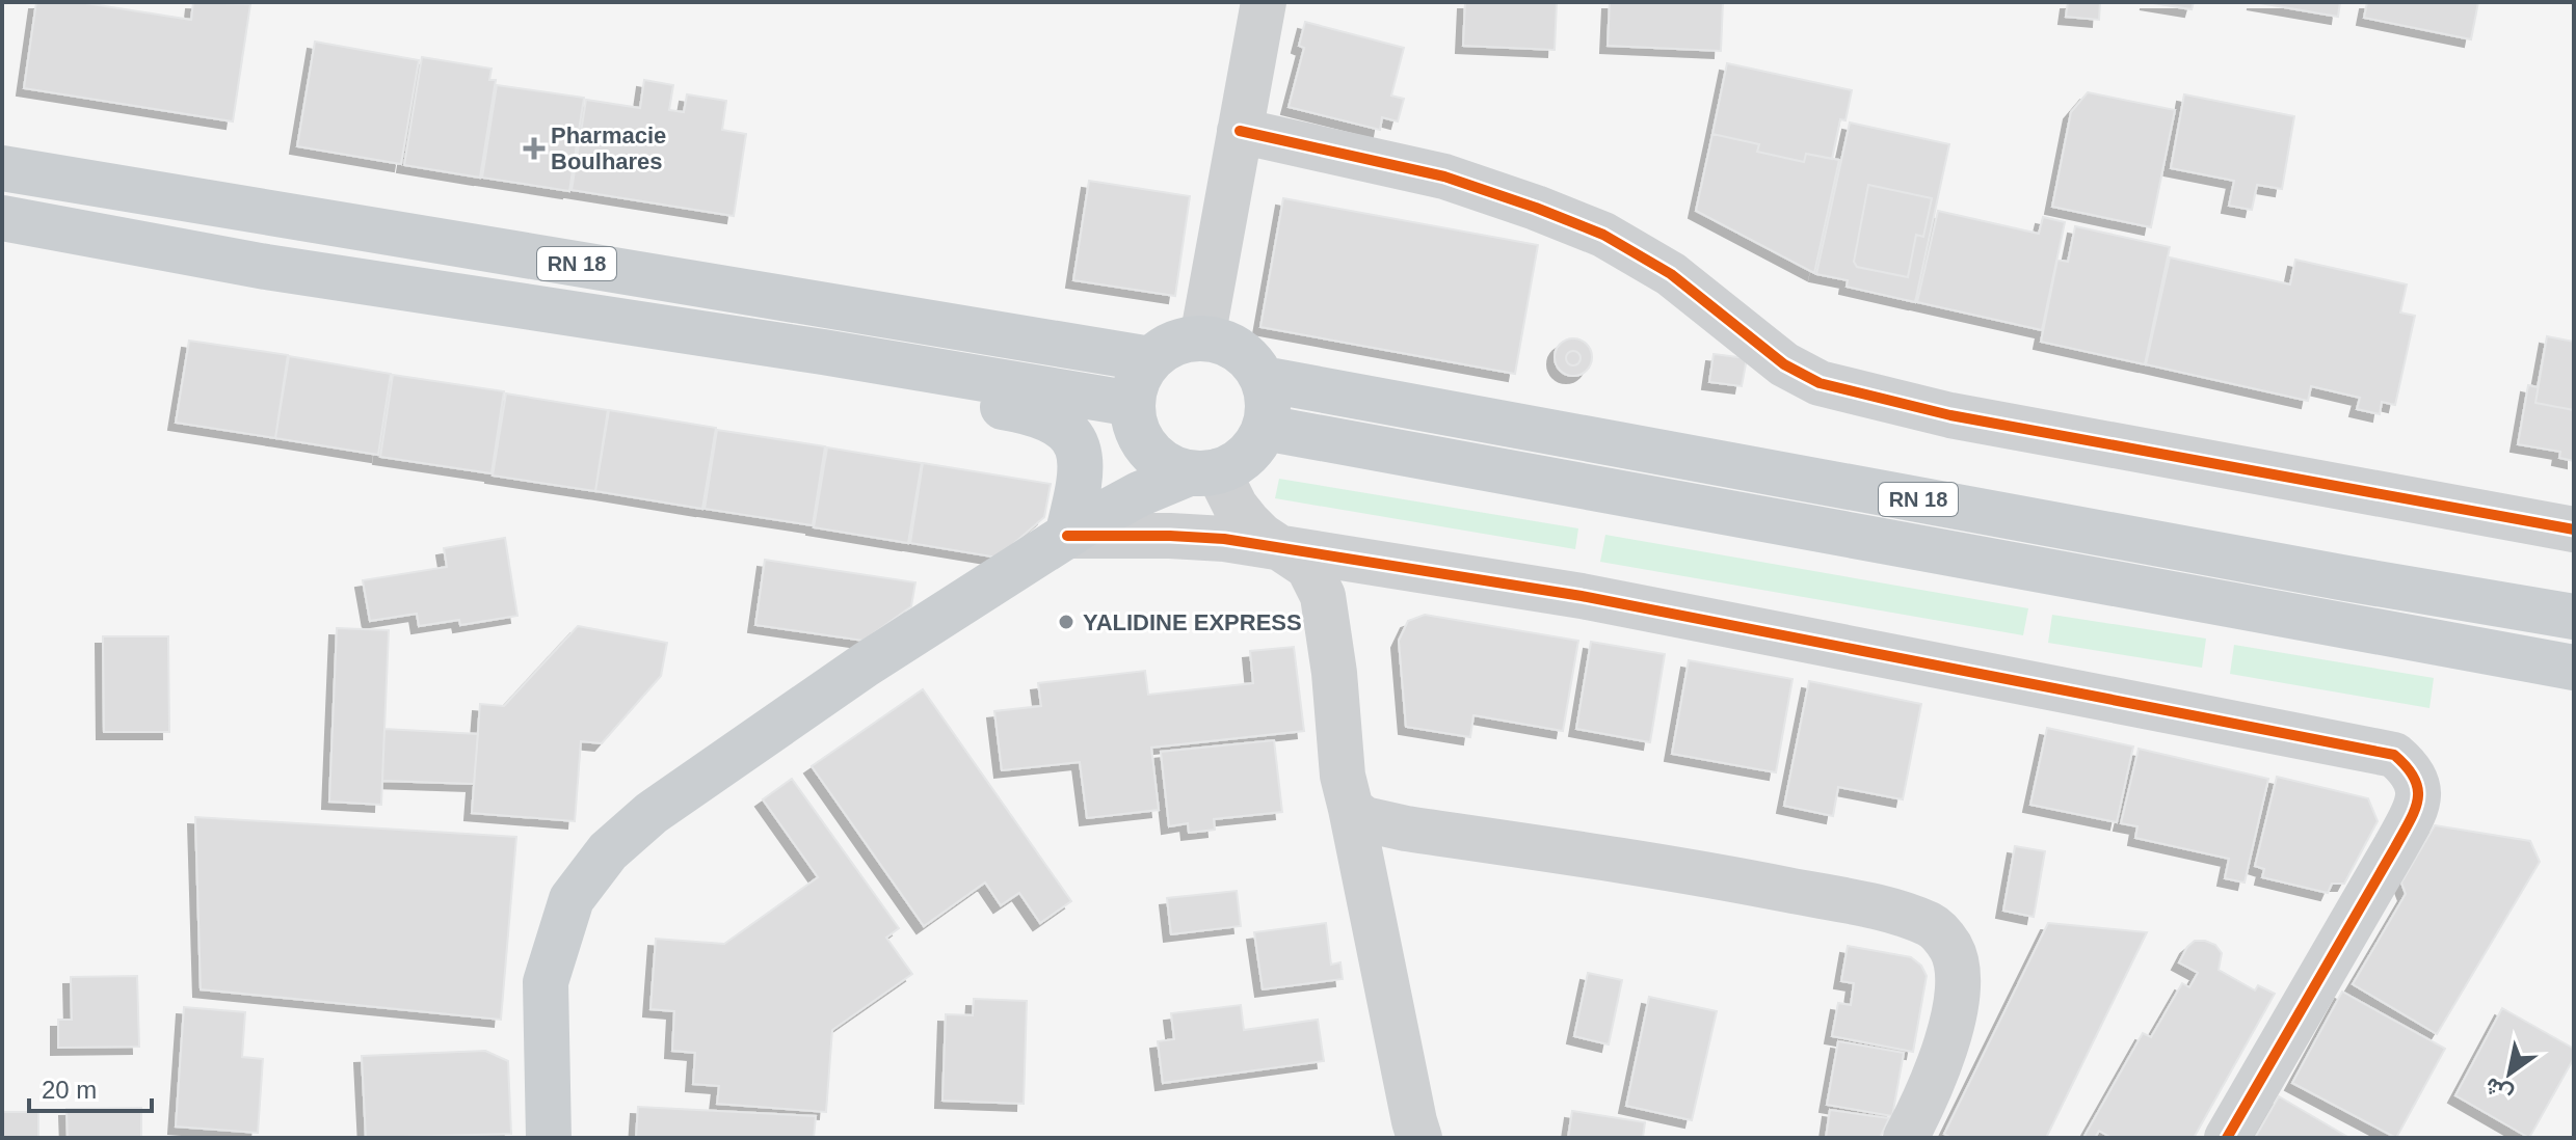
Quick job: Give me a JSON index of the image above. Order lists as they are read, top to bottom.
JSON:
{
  "streets": {
    "main road": ["RN 18"]
  },
  "places": {
    "health": ["Pharmacie Boulhares"],
    "other": ["YALIDINE EXPRESS"]
  },
  "scale_bar": "20 m",
  "north": "bottom left"
}
